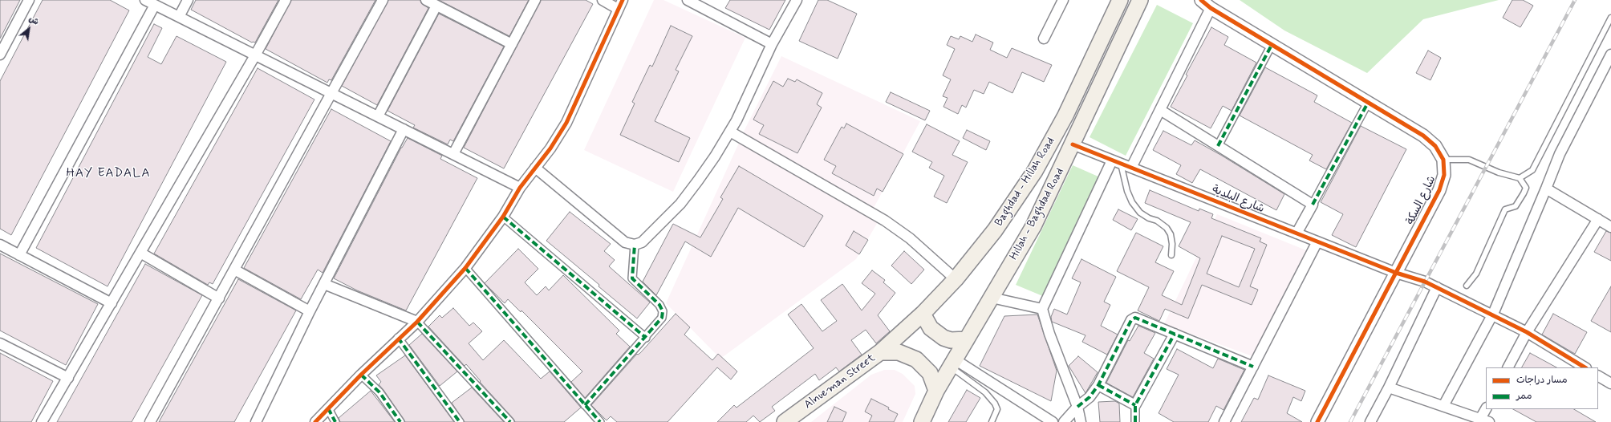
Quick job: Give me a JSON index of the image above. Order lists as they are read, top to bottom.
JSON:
{
  "streets": {
    "main road": ["Baghdad - Hillah Road", "Hillah - Baghdad Road", "Alnueman Street"],
    "street": ["شارع البلدية", "شارع السكة"]
  },
  "crossings": [
    ["Baghdad - Hillah Road", "Alnueman Street"],
    ["شارع البلدية", "شارع السكة"],
    ["شارع البلدية", "Hillah - Baghdad Road"]
  ],
  "districts": ["HAY EADALA"],
  "legend": ["مسار دراجات", "ممر"],
  "north": "top right"
}
